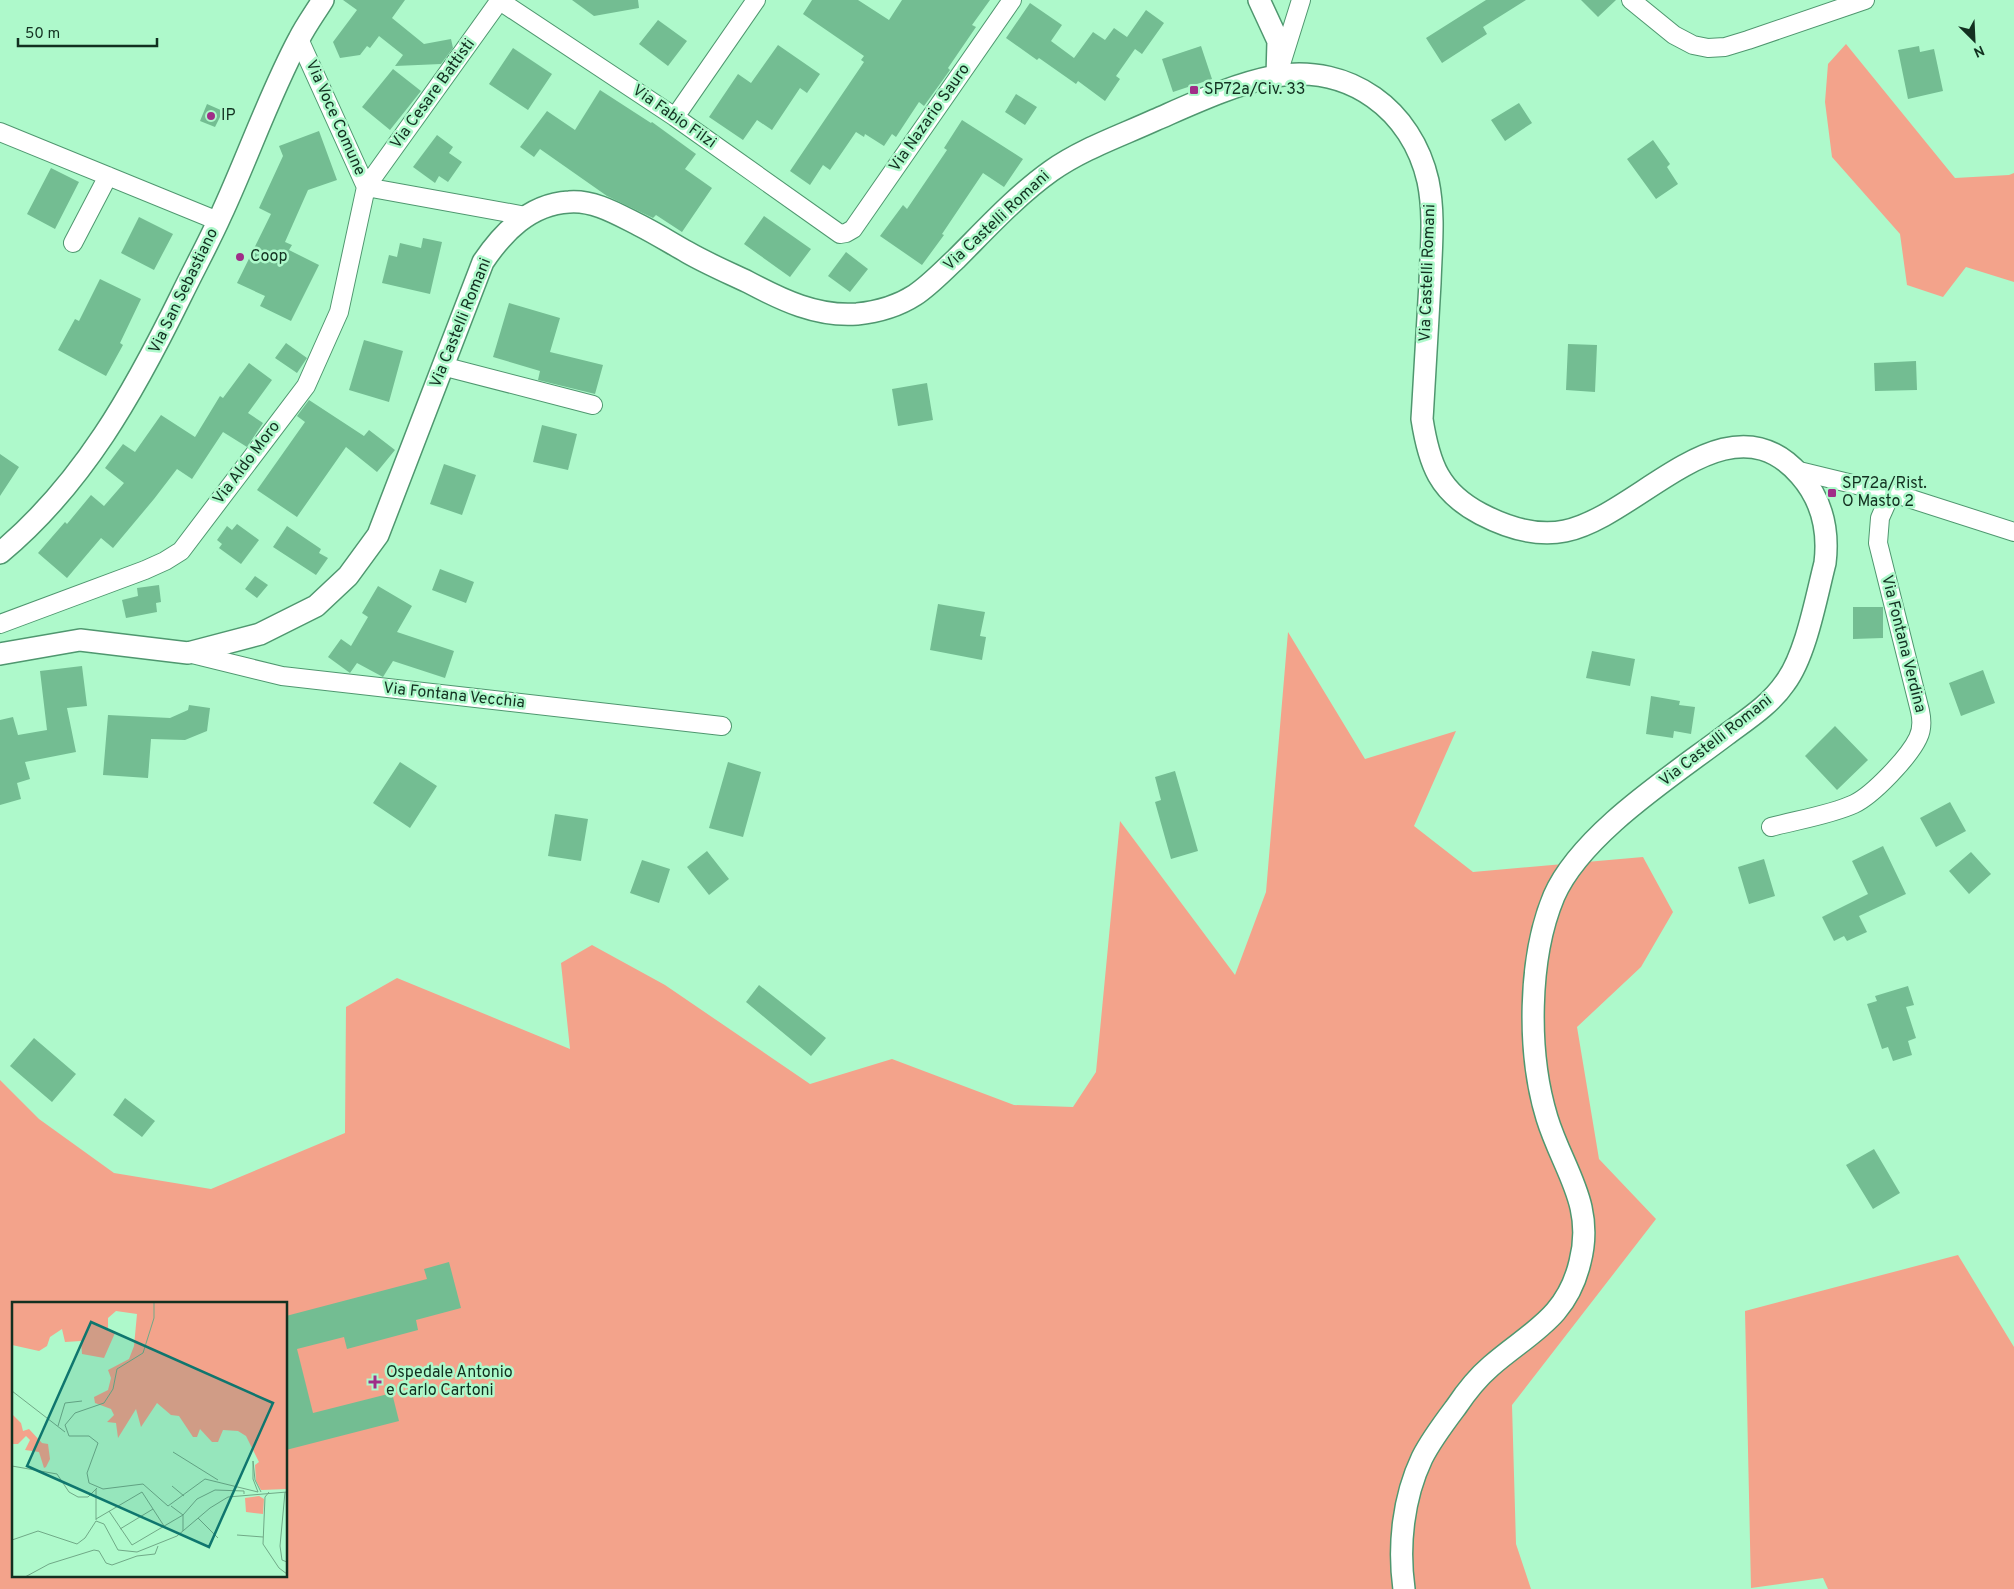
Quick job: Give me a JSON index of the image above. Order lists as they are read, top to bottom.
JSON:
{
  "streets": {
    "street": [
      "Via Cesare Battisti",
      "Via Fabio Filzi",
      "Via Voce Comune",
      "Via Nazario Sauro",
      "Via Castelli Romani",
      "Via San Sebastiano",
      "Via Aldo Moro",
      "Via Fontana Verdina",
      "Via Fontana Vecchia"
    ]
  },
  "crossings": [
    ["Via Cesare Battisti", "Via Fabio Filzi"],
    ["Via Cesare Battisti", "Via Voce Comune"],
    ["Via Cesare Battisti", "Via Aldo Moro"],
    ["Via Fabio Filzi", "Via Nazario Sauro"],
    ["Via Voce Comune", "Via Castelli Romani"],
    ["Via Voce Comune", "Via San Sebastiano"],
    ["Via Voce Comune", "Via Aldo Moro"],
    ["Via Castelli Romani", "Via Fontana Vecchia"]
  ],
  "places": {
    "transit": ["SP72a/Civ. 33", "SP72a/Rist. O Masto 2"],
    "other": ["IP", "Coop"],
    "health": ["Ospedale Antonio e Carlo Cartoni"]
  },
  "scale_bar": "50 m",
  "north": "bottom right"
}
